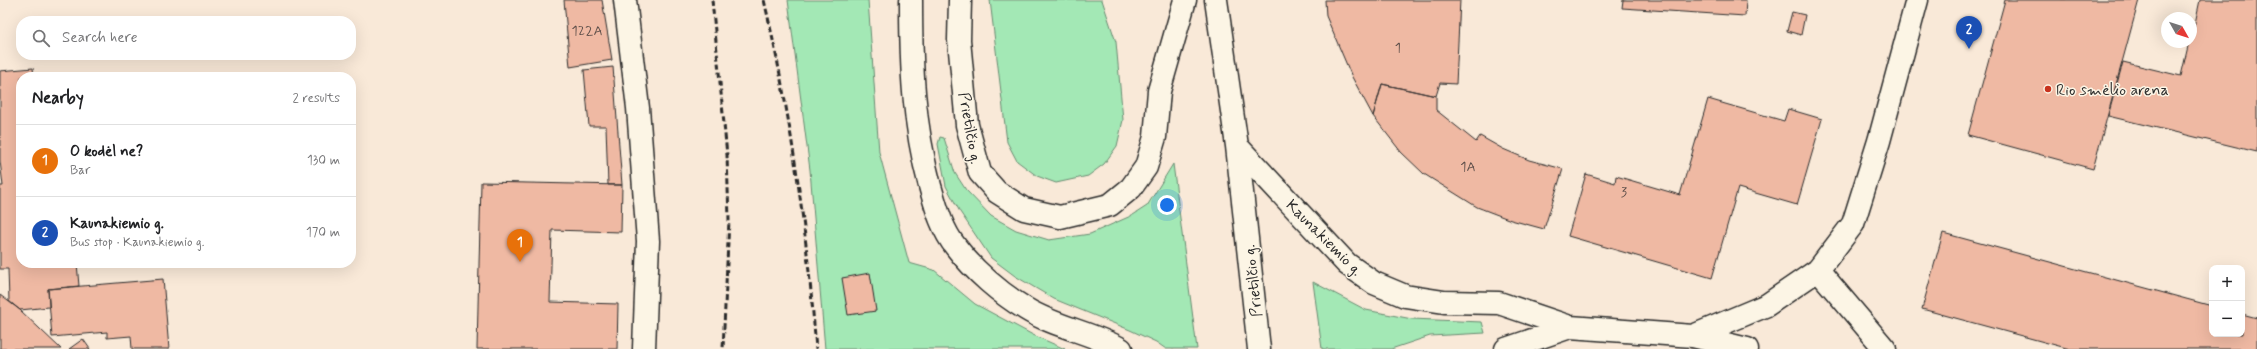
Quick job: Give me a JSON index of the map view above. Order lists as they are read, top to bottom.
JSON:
{
  "streets": {
    "main road": ["Prietilčio g.", "Kaunakiemio g."]
  },
  "crossings": [
    ["Prietilčio g.", "Kaunakiemio g."]
  ],
  "places": ["Rio smėlio arena"],
  "house_numbers": [
    "122A",
    "1",
    "1A",
    "3"
  ],
  "north": "bottom right",
  "page": {
    "pins": ["2", "1"],
    "search": "Search here",
    "heading": ["Nearby", "2 results"],
    "list": [
      {
        "mark": "1",
        "name": "O kodėl ne?",
        "note": "Bar",
        "value": "130 m"
      },
      {
        "mark": "2",
        "name": "Kaunakiemio g.",
        "note": "Bus stop · Kaunakiemio g.",
        "value": "170 m"
      }
    ],
    "map_buttons": ["+", "−"]
  }
}
